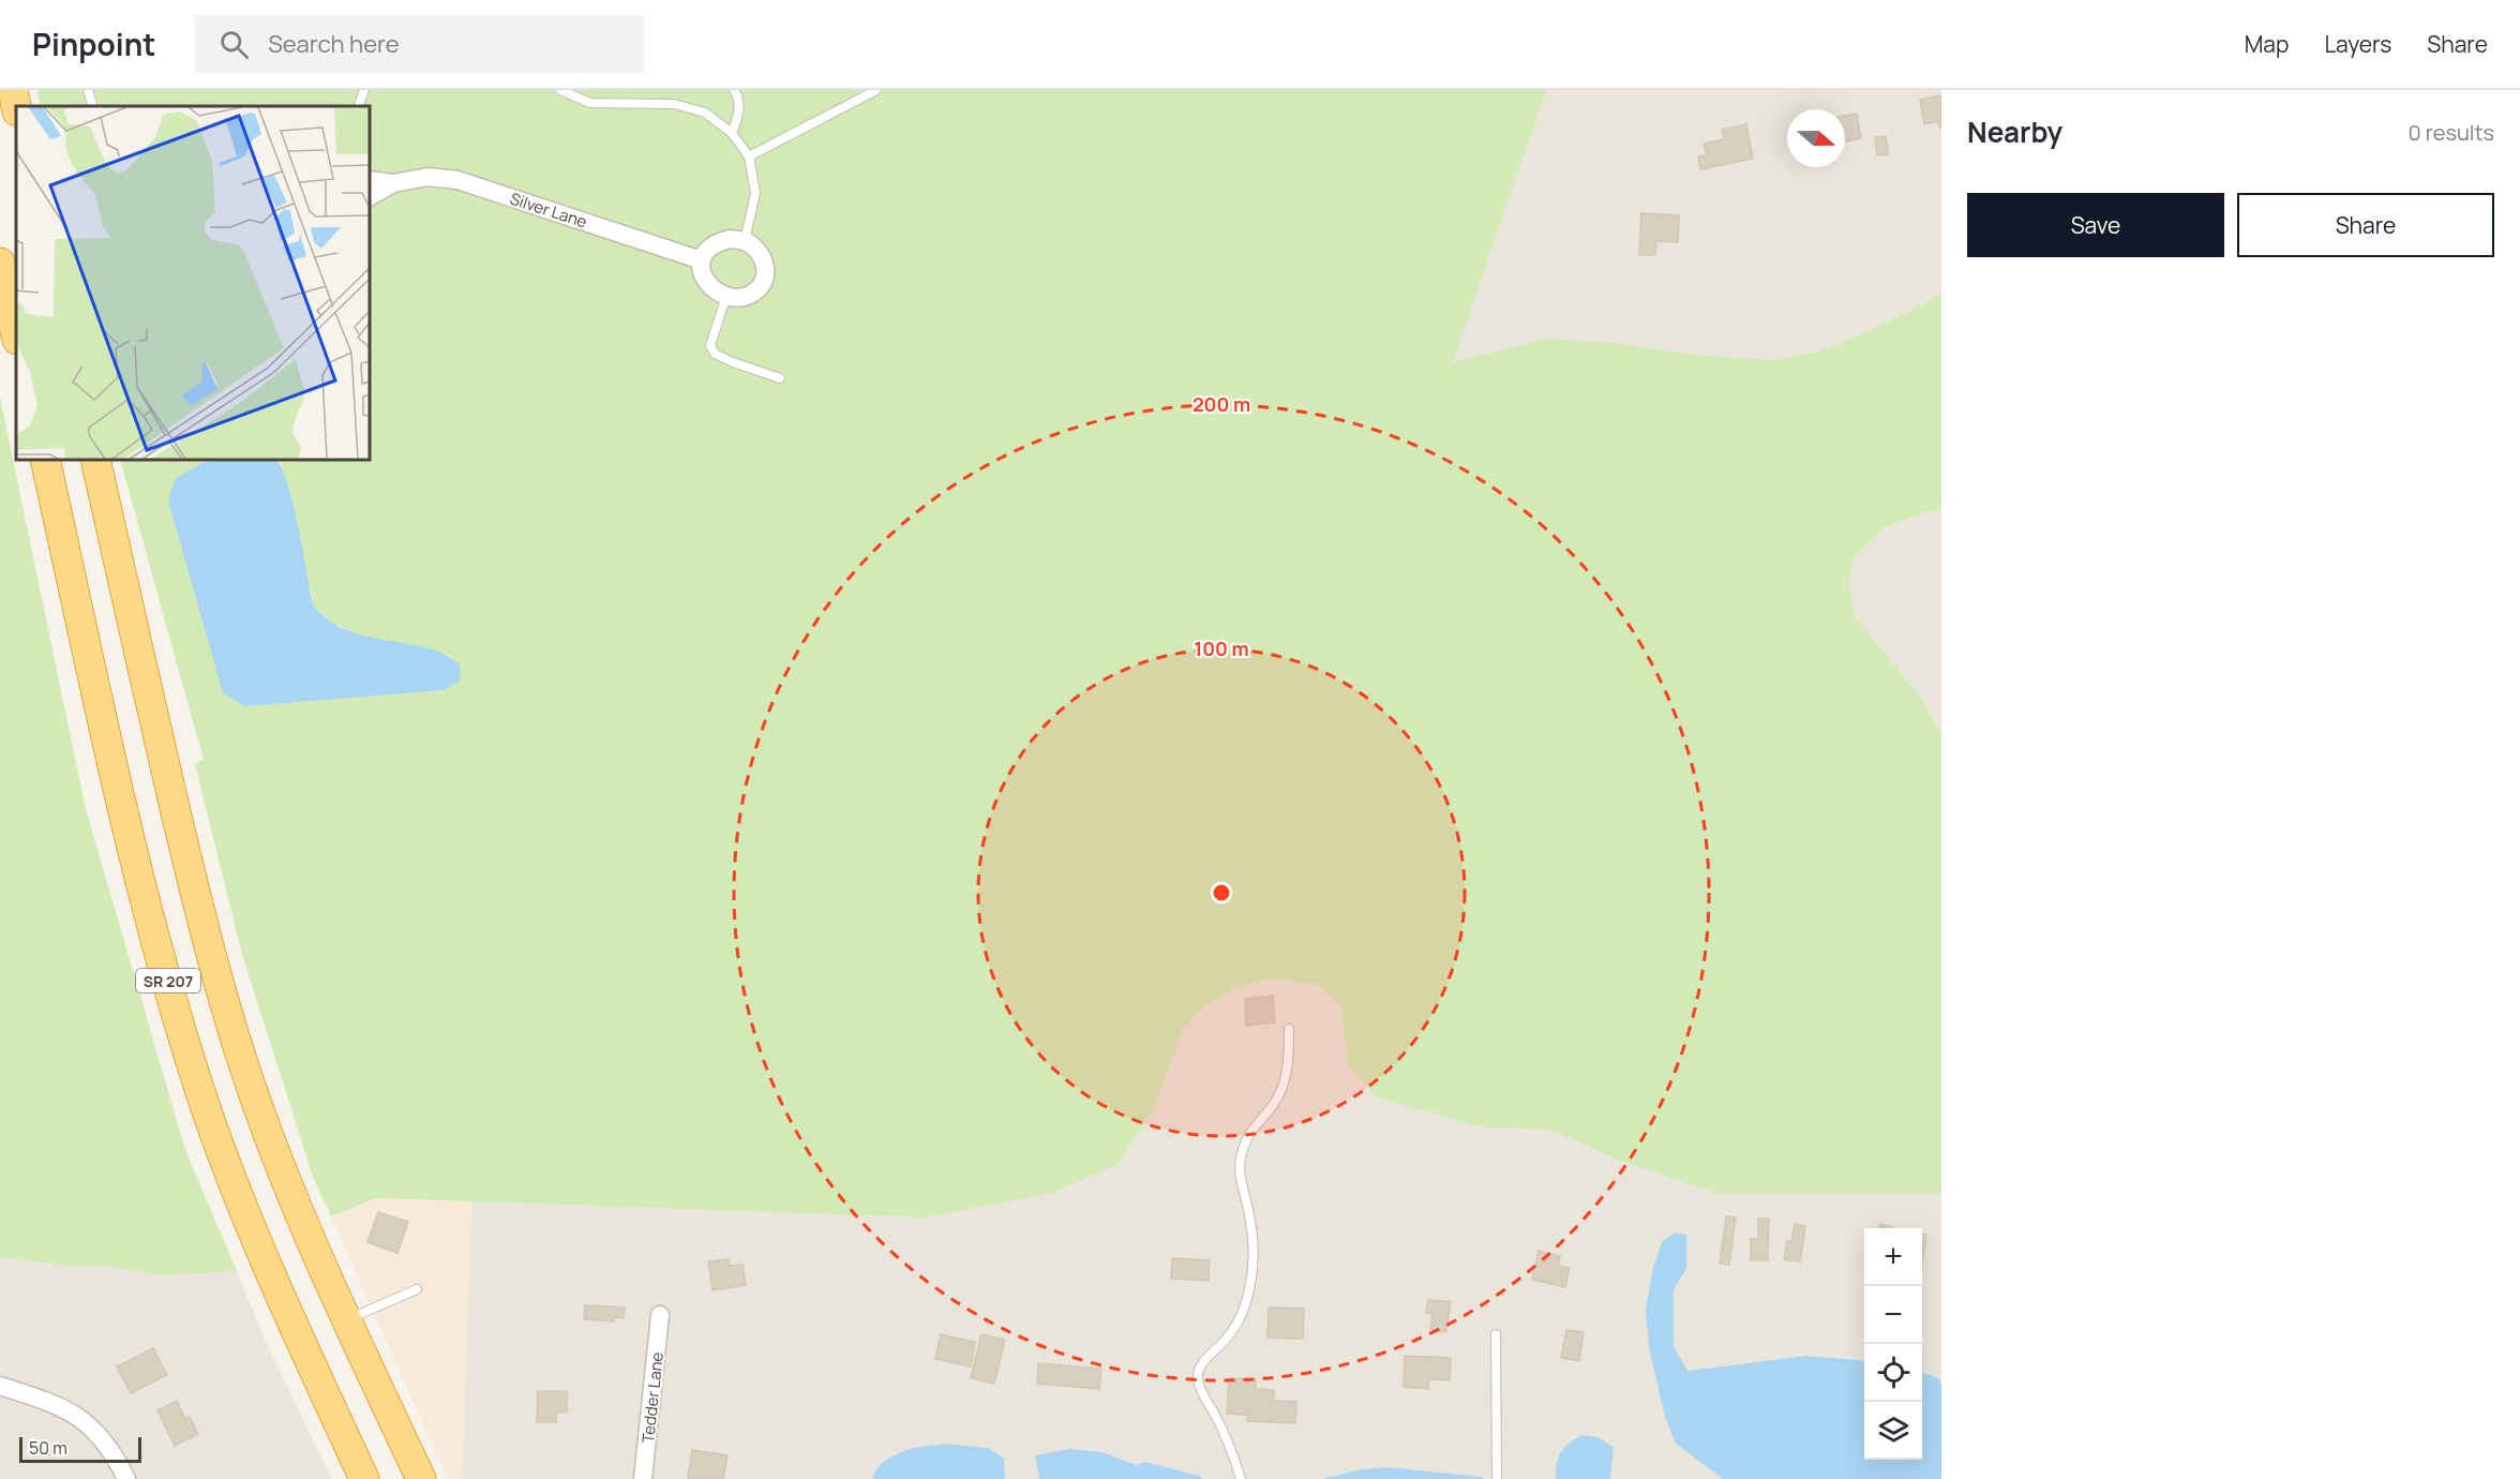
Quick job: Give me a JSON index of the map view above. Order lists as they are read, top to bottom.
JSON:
{
  "streets": {
    "highway": ["SR 207"],
    "street": ["Silver Lane", "Tedder Lane"]
  },
  "scale_bar": "50 m",
  "north": "right",
  "page": {
    "header": "Pinpoint",
    "search": "Search here",
    "nav": ["Map", "Layers", "Share"],
    "heading": ["Nearby", "0 results"],
    "buttons": ["Save", "Share"],
    "map_buttons": ["+", "−"],
    "scale": "50 m"
  },
  "rings": ["200 m", "100 m"]
}
